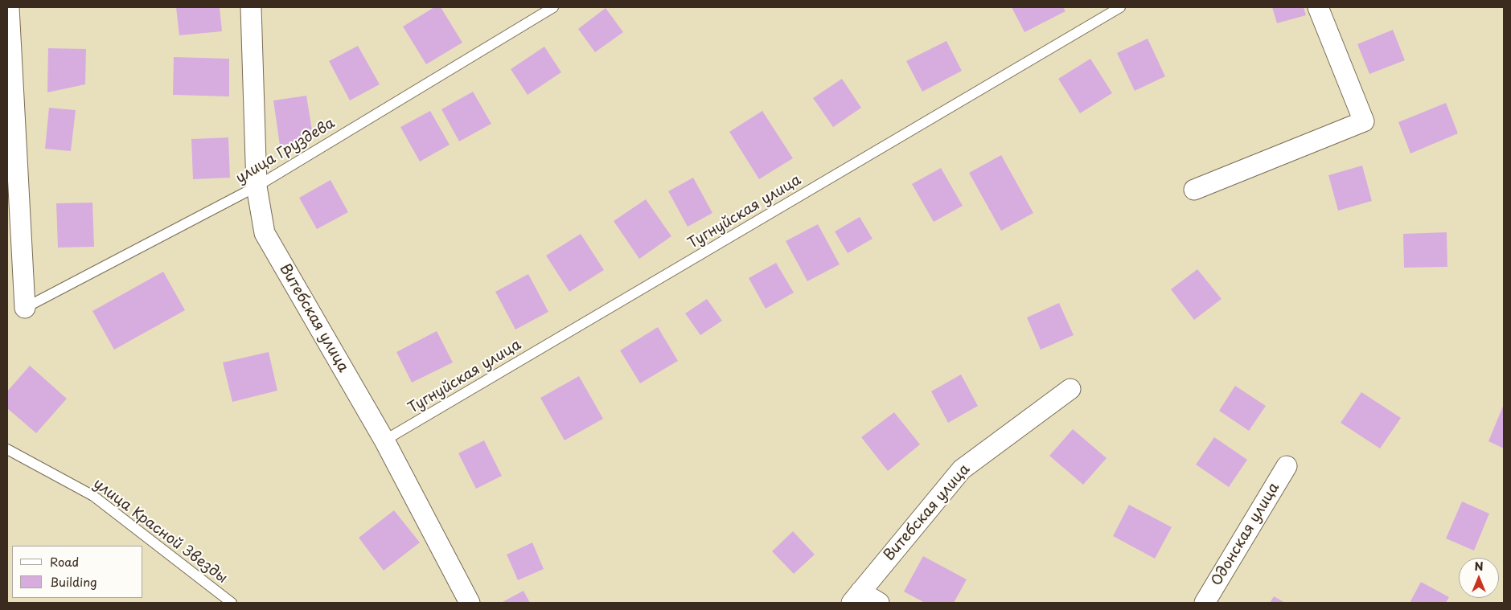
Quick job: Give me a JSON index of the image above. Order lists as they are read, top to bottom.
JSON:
{
  "streets": {
    "street": ["Витебская улица", "Одонская улица"],
    "lane": ["улица Груздева", "Тугнуйская улица", "улица Красной Звезды"]
  },
  "crossings": [
    ["улица Груздева", "Витебская улица"],
    ["Тугнуйская улица", "Витебская улица"]
  ],
  "legend": ["Road", "Building"],
  "north": "top"
}
